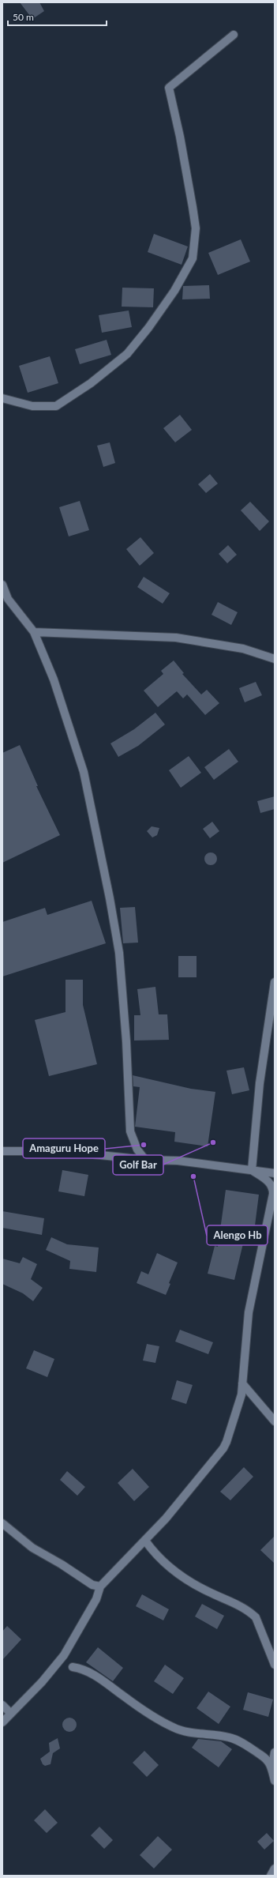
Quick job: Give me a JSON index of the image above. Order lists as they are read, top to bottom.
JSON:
{
  "places": ["Golf Bar", "Amaguru Hope", "Alengo Hb"],
  "scale_bar": "50 m"
}
